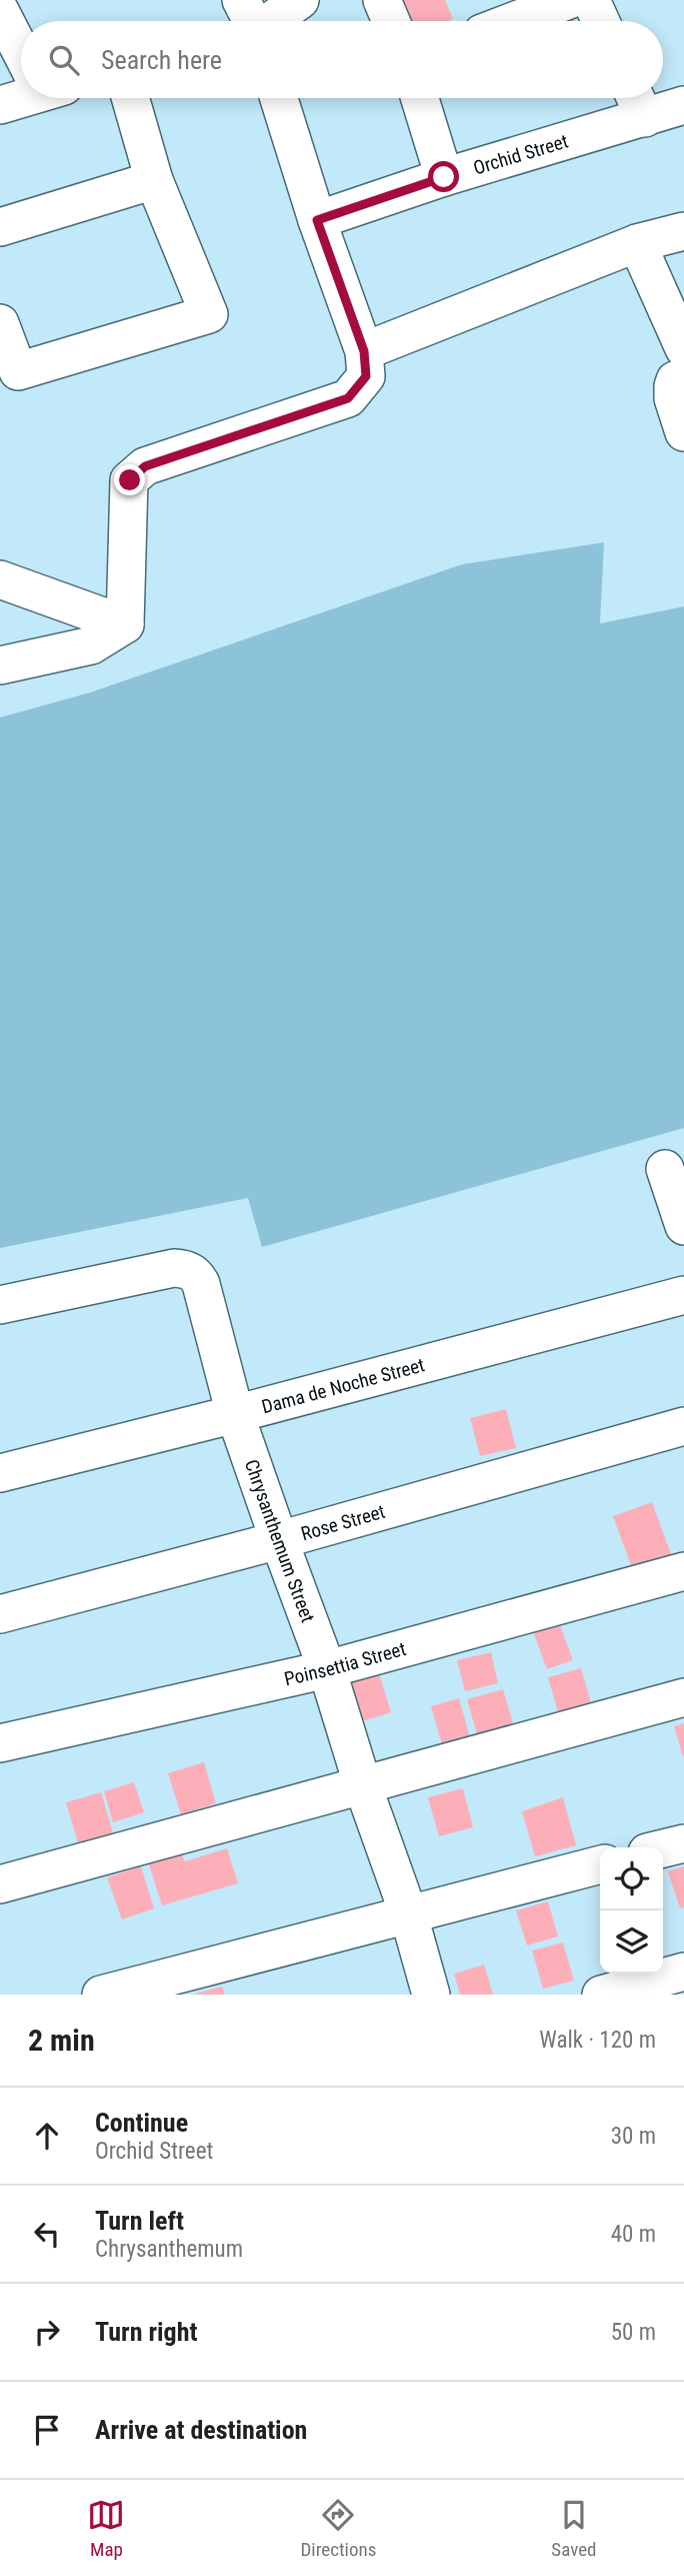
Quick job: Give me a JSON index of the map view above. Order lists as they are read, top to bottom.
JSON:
{
  "streets": {
    "street": [
      "Orchid Street",
      "Dama de Noche Street",
      "Rose Street",
      "Chrysanthemum Street",
      "Poinsettia Street"
    ]
  },
  "crossings": [
    ["Dama de Noche Street", "Chrysanthemum Street"],
    ["Rose Street", "Chrysanthemum Street"],
    ["Chrysanthemum Street", "Poinsettia Street"]
  ],
  "page": {
    "search": "Search here",
    "heading": ["2 min", "Walk · 120 m"],
    "list": [
      ["Continue", "Orchid Street", "30 m"],
      ["Turn left", "Chrysanthemum", "40 m"],
      ["Turn right", "50 m"],
      "Arrive at destination"
    ],
    "nav": ["Map", "Directions", "Saved"]
  }
}
